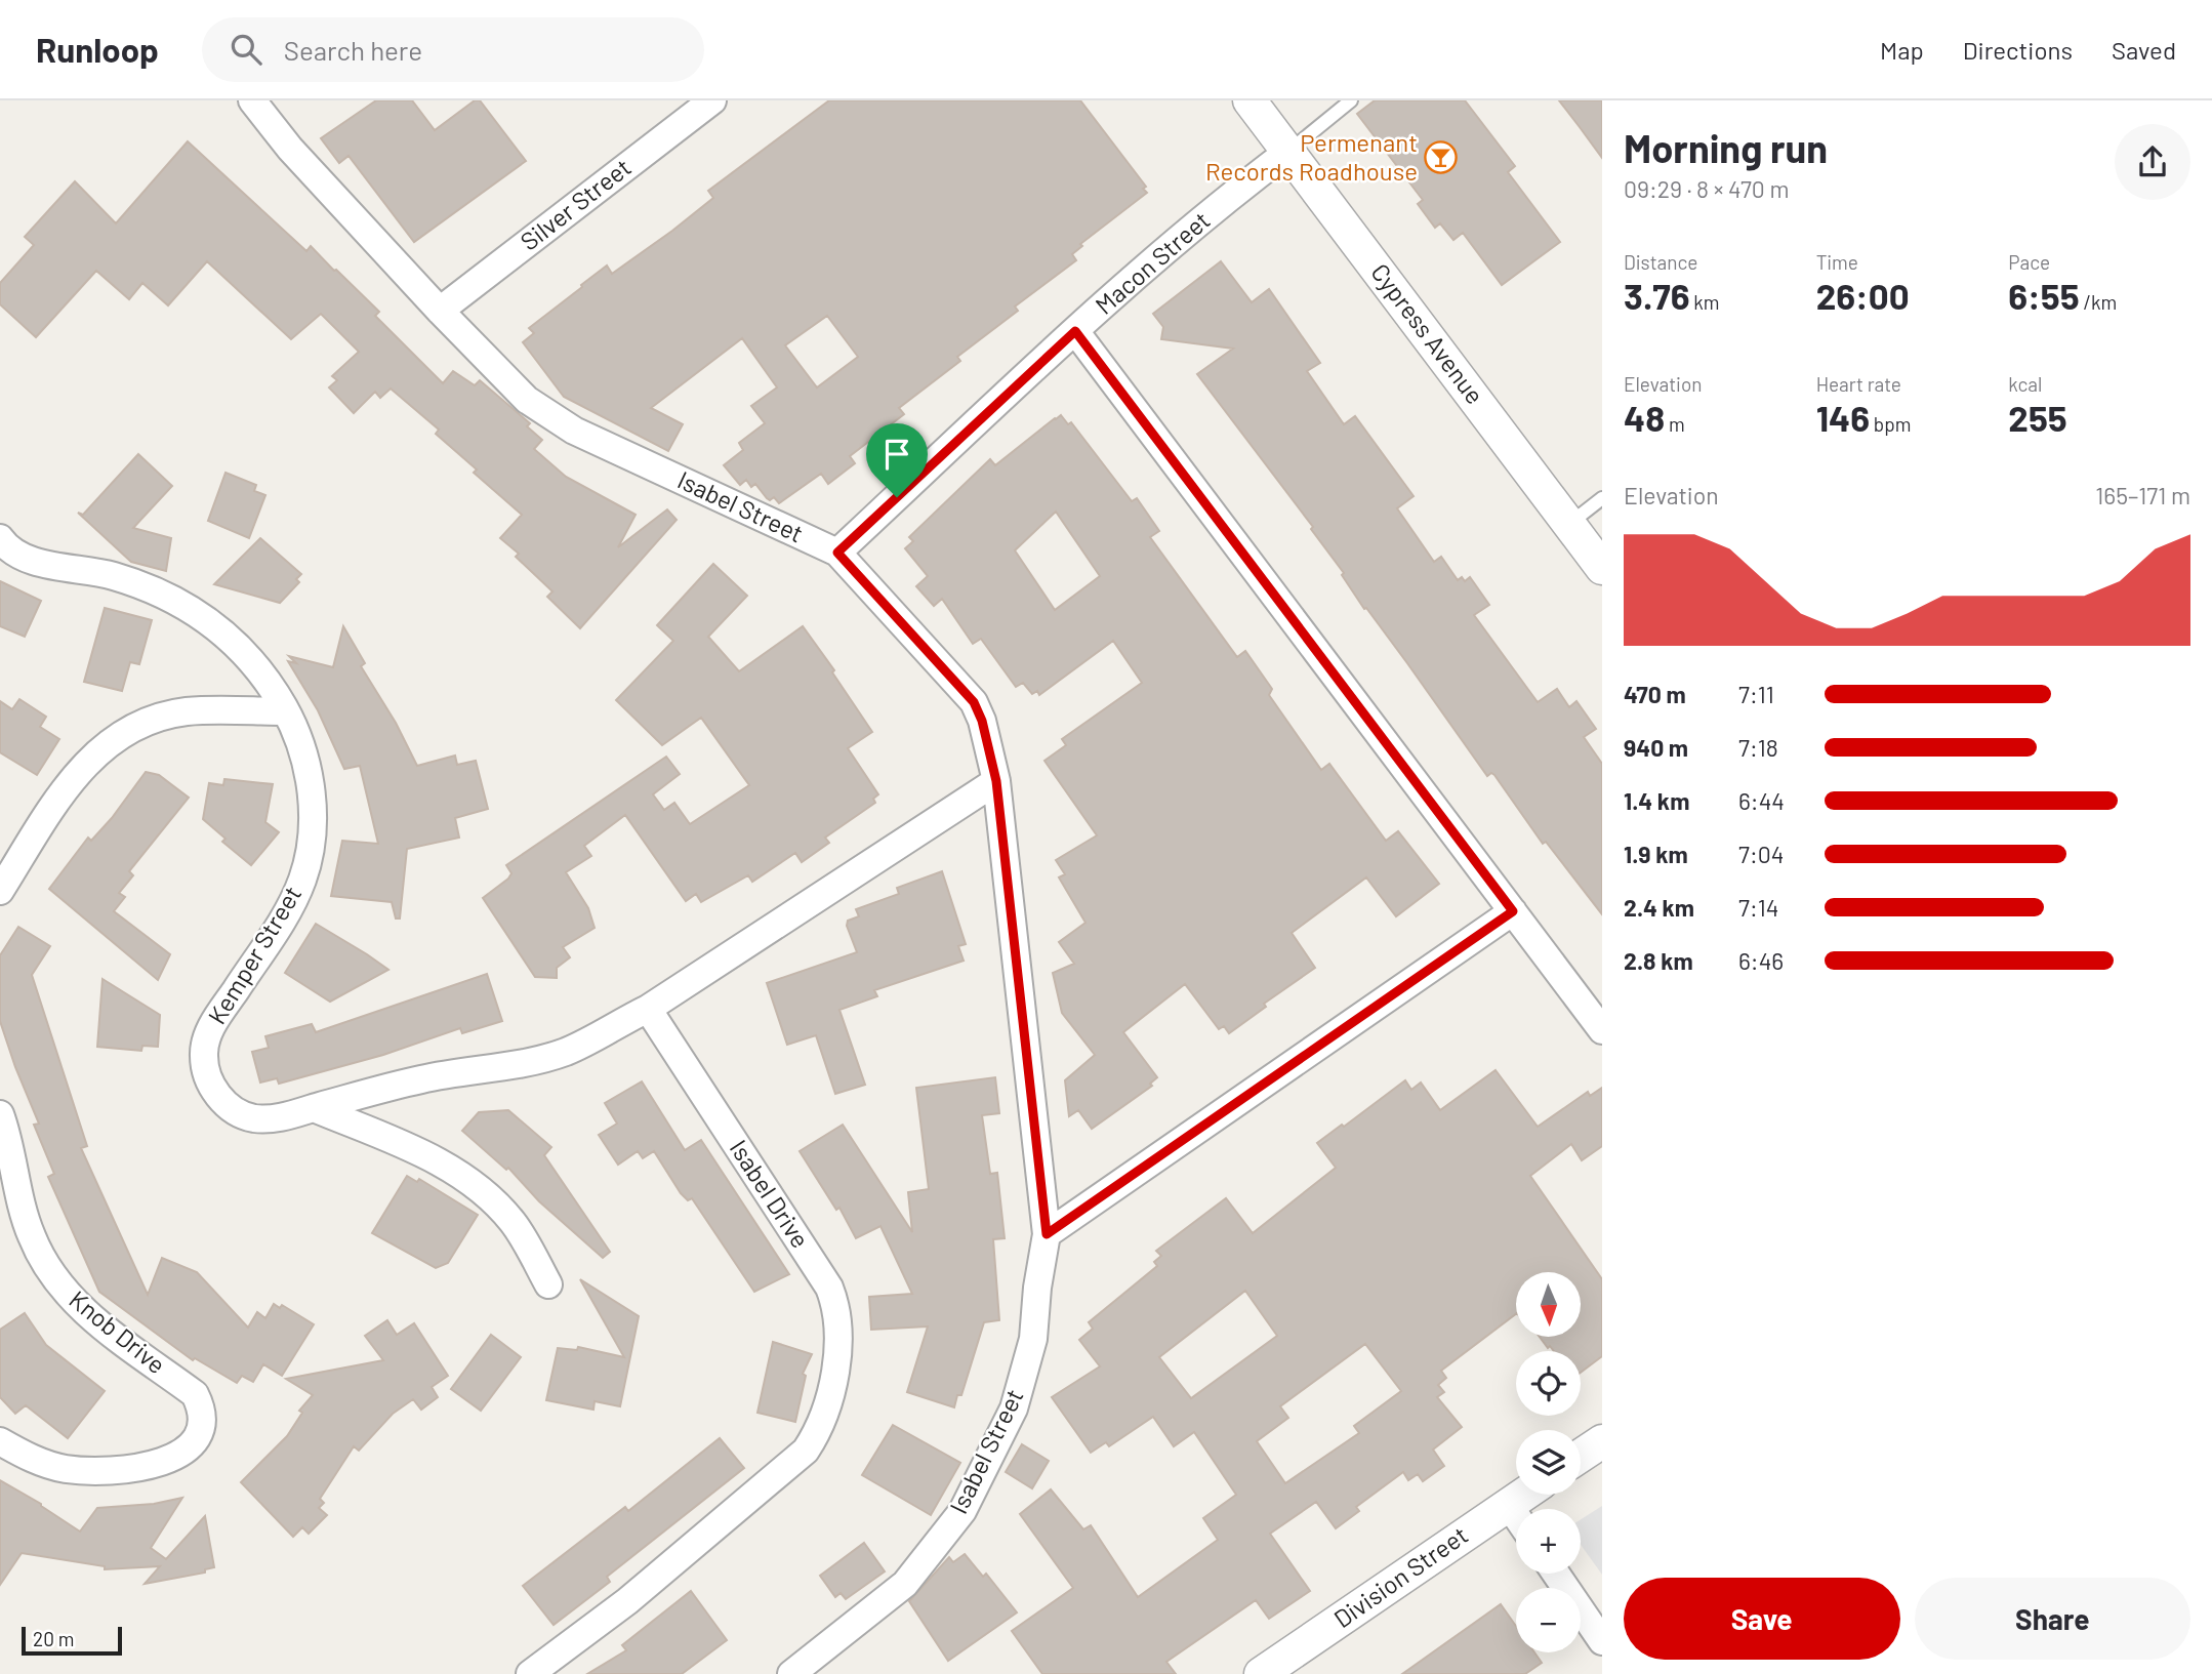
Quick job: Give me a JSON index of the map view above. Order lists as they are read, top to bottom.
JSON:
{
  "streets": {
    "street": [
      "Silver Street",
      "Macon Street",
      "Cypress Avenue",
      "Isabel Street",
      "Kemper Street",
      "Isabel Drive",
      "Knob Drive",
      "Division Street"
    ]
  },
  "crossings": [
    ["Silver Street", "Isabel Street"],
    ["Macon Street", "Cypress Avenue"],
    ["Macon Street", "Isabel Street"],
    ["Kemper Street", "Isabel Drive"]
  ],
  "places": {
    "bar": ["Permenant Records Roadhouse"]
  },
  "scale_bar": "20 m",
  "north": "bottom",
  "page": {
    "header": "Runloop",
    "search": "Search here",
    "nav": ["Map", "Directions", "Saved"],
    "heading": ["Morning run", "09:29 · 8 × 470 m"],
    "stats": [
      ["Distance", "3.76 km"],
      ["Time", "26:00"],
      ["Pace", "6:55 /km"],
      ["Elevation", "48 m"],
      ["Heart rate", "146 bpm"],
      ["kcal", "255"]
    ],
    "chart": ["Elevation", "165–171 m"],
    "list": [
      {
        "name": "470 m",
        "note": "7:11"
      },
      {
        "name": "940 m",
        "note": "7:18"
      },
      {
        "name": "1.4 km",
        "note": "6:44"
      },
      {
        "name": "1.9 km",
        "note": "7:04"
      },
      {
        "name": "2.4 km",
        "note": "7:14"
      },
      {
        "name": "2.8 km",
        "note": "6:46"
      }
    ],
    "map_buttons": ["+", "−"],
    "buttons": ["Save", "Share"],
    "scale": "20 m"
  }
}
